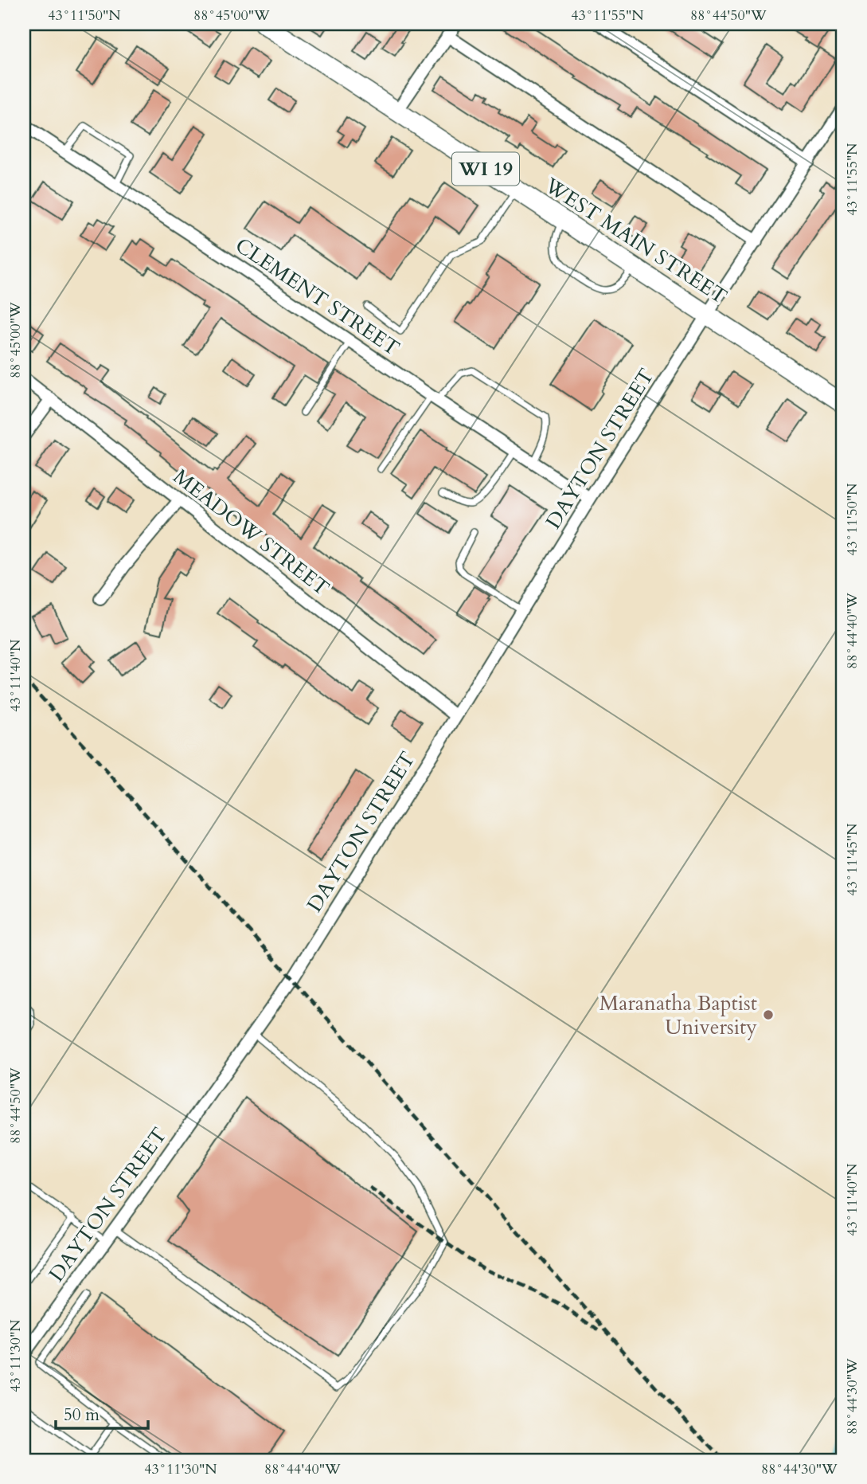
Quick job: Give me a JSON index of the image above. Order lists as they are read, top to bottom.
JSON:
{
  "streets": {
    "main road": ["WI 19", "WEST MAIN STREET"],
    "street": ["CLEMENT STREET", "DAYTON STREET", "MEADOW STREET"]
  },
  "crossings": [
    ["WEST MAIN STREET", "DAYTON STREET"],
    ["CLEMENT STREET", "DAYTON STREET"],
    ["DAYTON STREET", "MEADOW STREET"]
  ],
  "places": ["Maranatha Baptist University"],
  "scale_bar": "50 m",
  "coordinates": [
    "43°11'50\"N",
    "88°45'00\"W",
    "43°11'55\"N",
    "88°44'50\"W",
    "88°44'40\"W",
    "43°11'40\"N",
    "43°11'45\"N",
    "43°11'30\"N",
    "88°44'30\"W"
  ]
}
